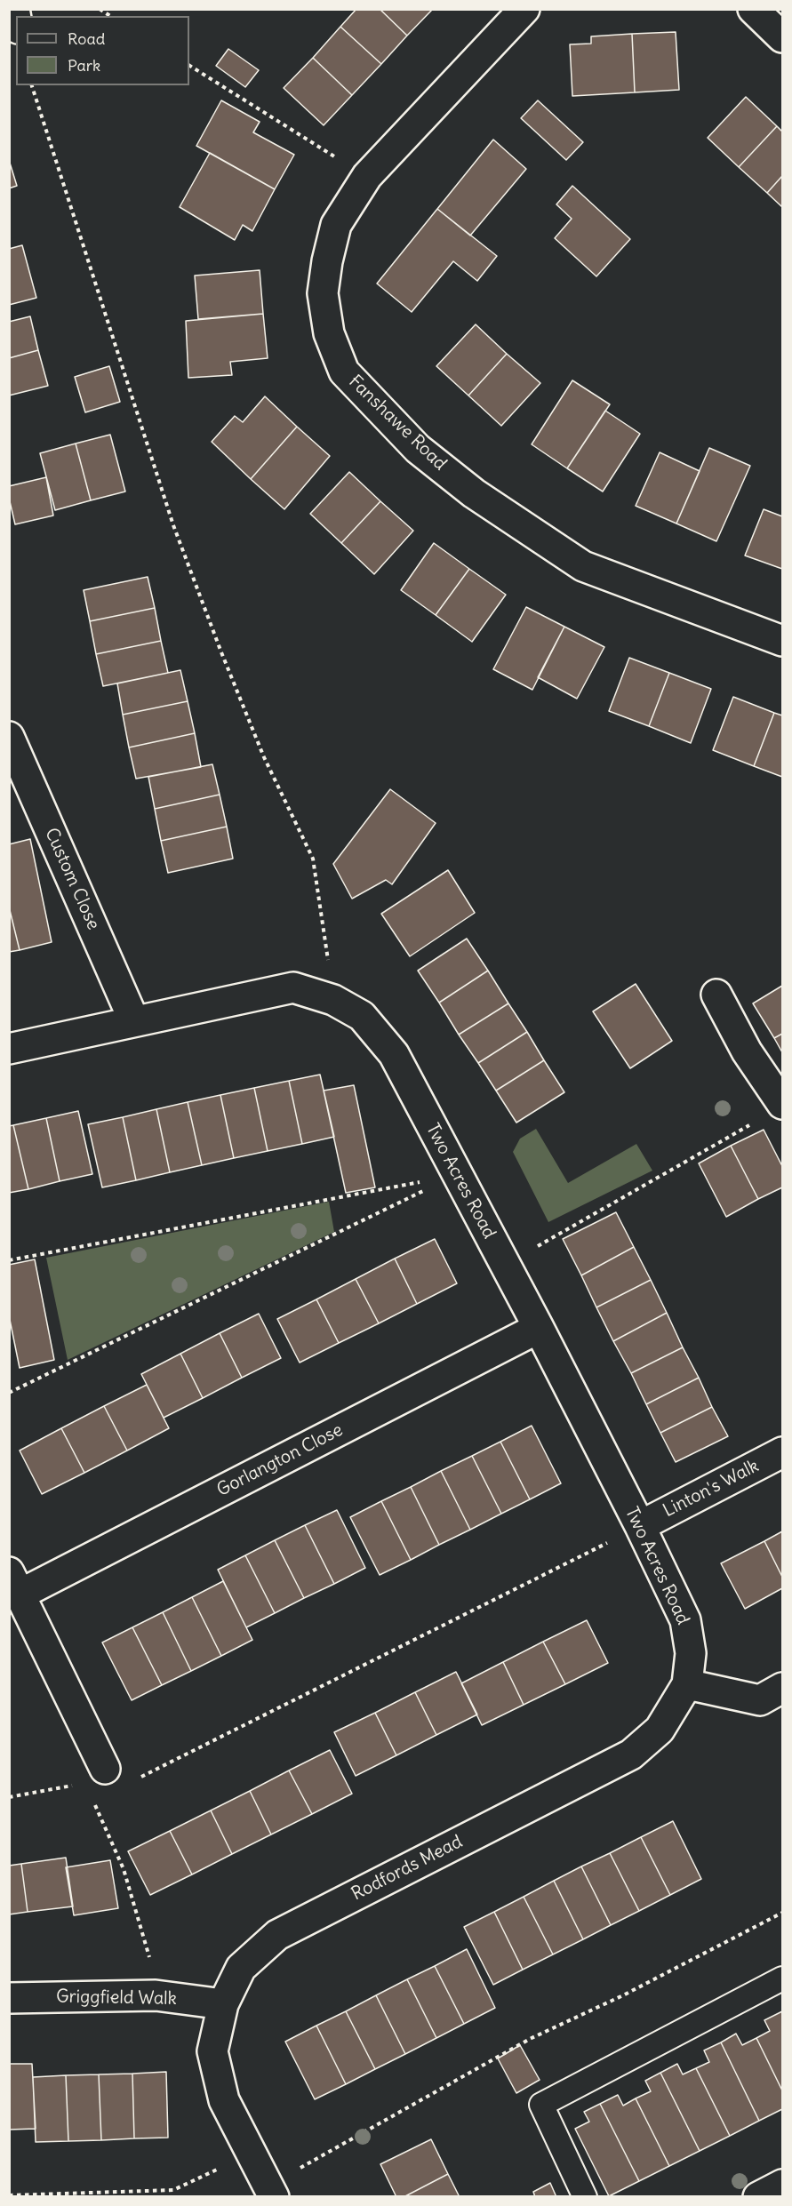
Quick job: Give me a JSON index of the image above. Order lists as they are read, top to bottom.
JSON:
{
  "streets": {
    "street": [
      "Fanshawe Road",
      "Custom Close",
      "Two Acres Road",
      "Gorlangton Close",
      "Linton's Walk",
      "Rodfords Mead",
      "Griggfield Walk"
    ]
  },
  "crossings": [
    ["Custom Close", "Two Acres Road"],
    ["Two Acres Road", "Gorlangton Close"],
    ["Two Acres Road", "Linton's Walk"],
    ["Two Acres Road", "Rodfords Mead"],
    ["Rodfords Mead", "Griggfield Walk"]
  ],
  "legend": ["Road", "Park"]
}
